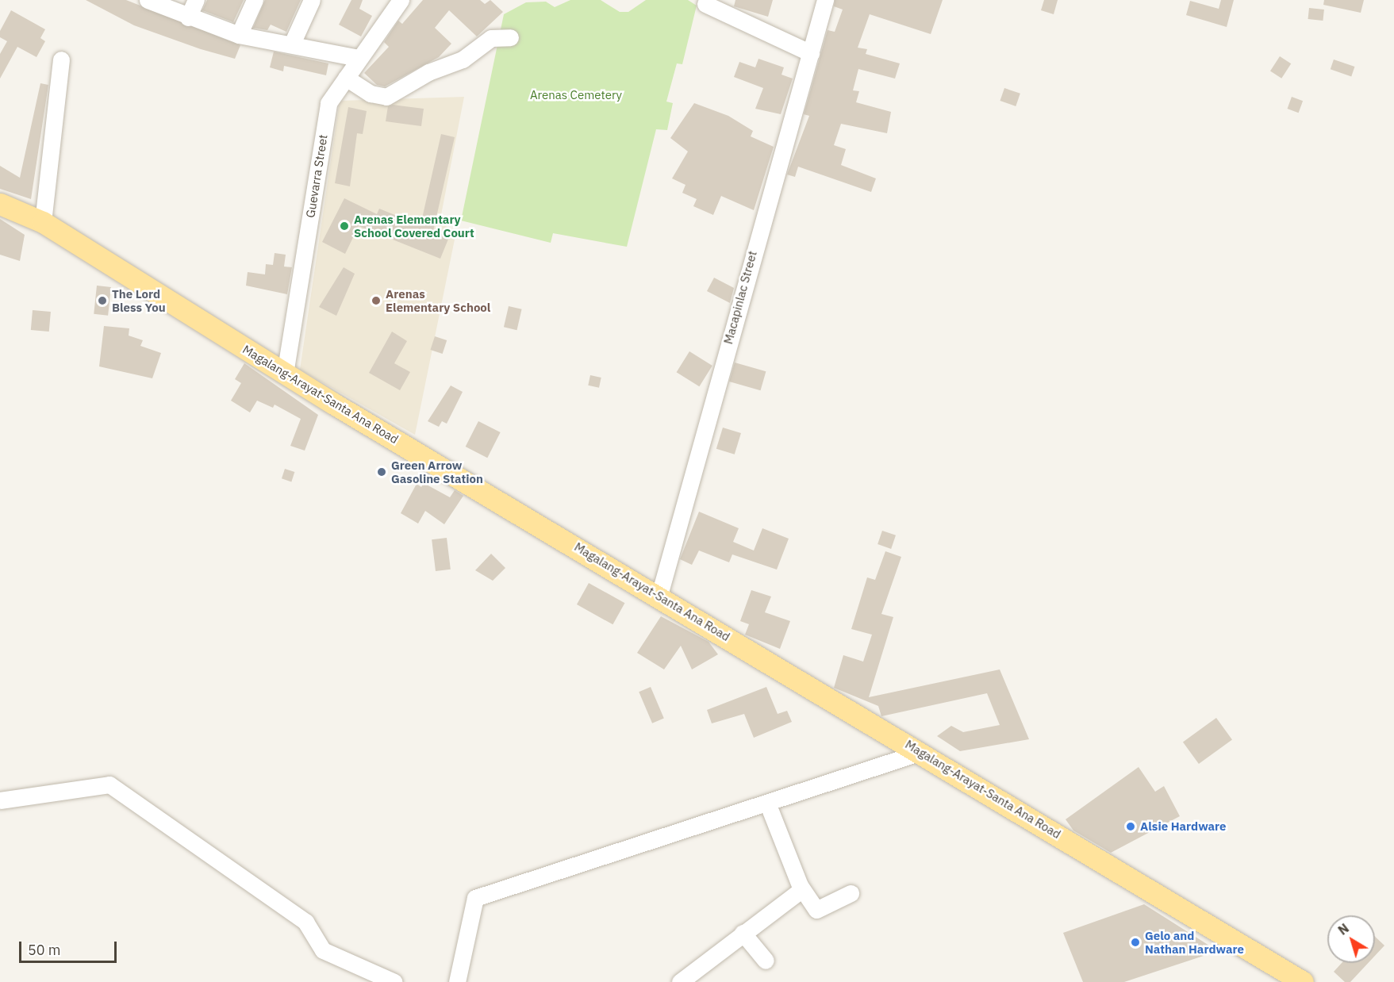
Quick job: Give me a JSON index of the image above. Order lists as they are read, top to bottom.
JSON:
{
  "streets": {
    "main road": ["Magalang-Arayat-Santa Ana Road"],
    "street": ["Guevarra Street", "Macapinlac Street"]
  },
  "crossings": [
    ["Guevarra Street", "Magalang-Arayat-Santa Ana Road"],
    ["Macapinlac Street", "Magalang-Arayat-Santa Ana Road"]
  ],
  "parks": ["Arenas Cemetery"],
  "places": [
    "Arenas Elementary School Covered Court",
    "The Lord Bless You",
    "Arenas Elementary School",
    "Green Arrow Gasoline Station",
    "Alsie Hardware",
    "Gelo and Nathan Hardware"
  ],
  "scale_bar": "50 m",
  "north": "top left"
}
